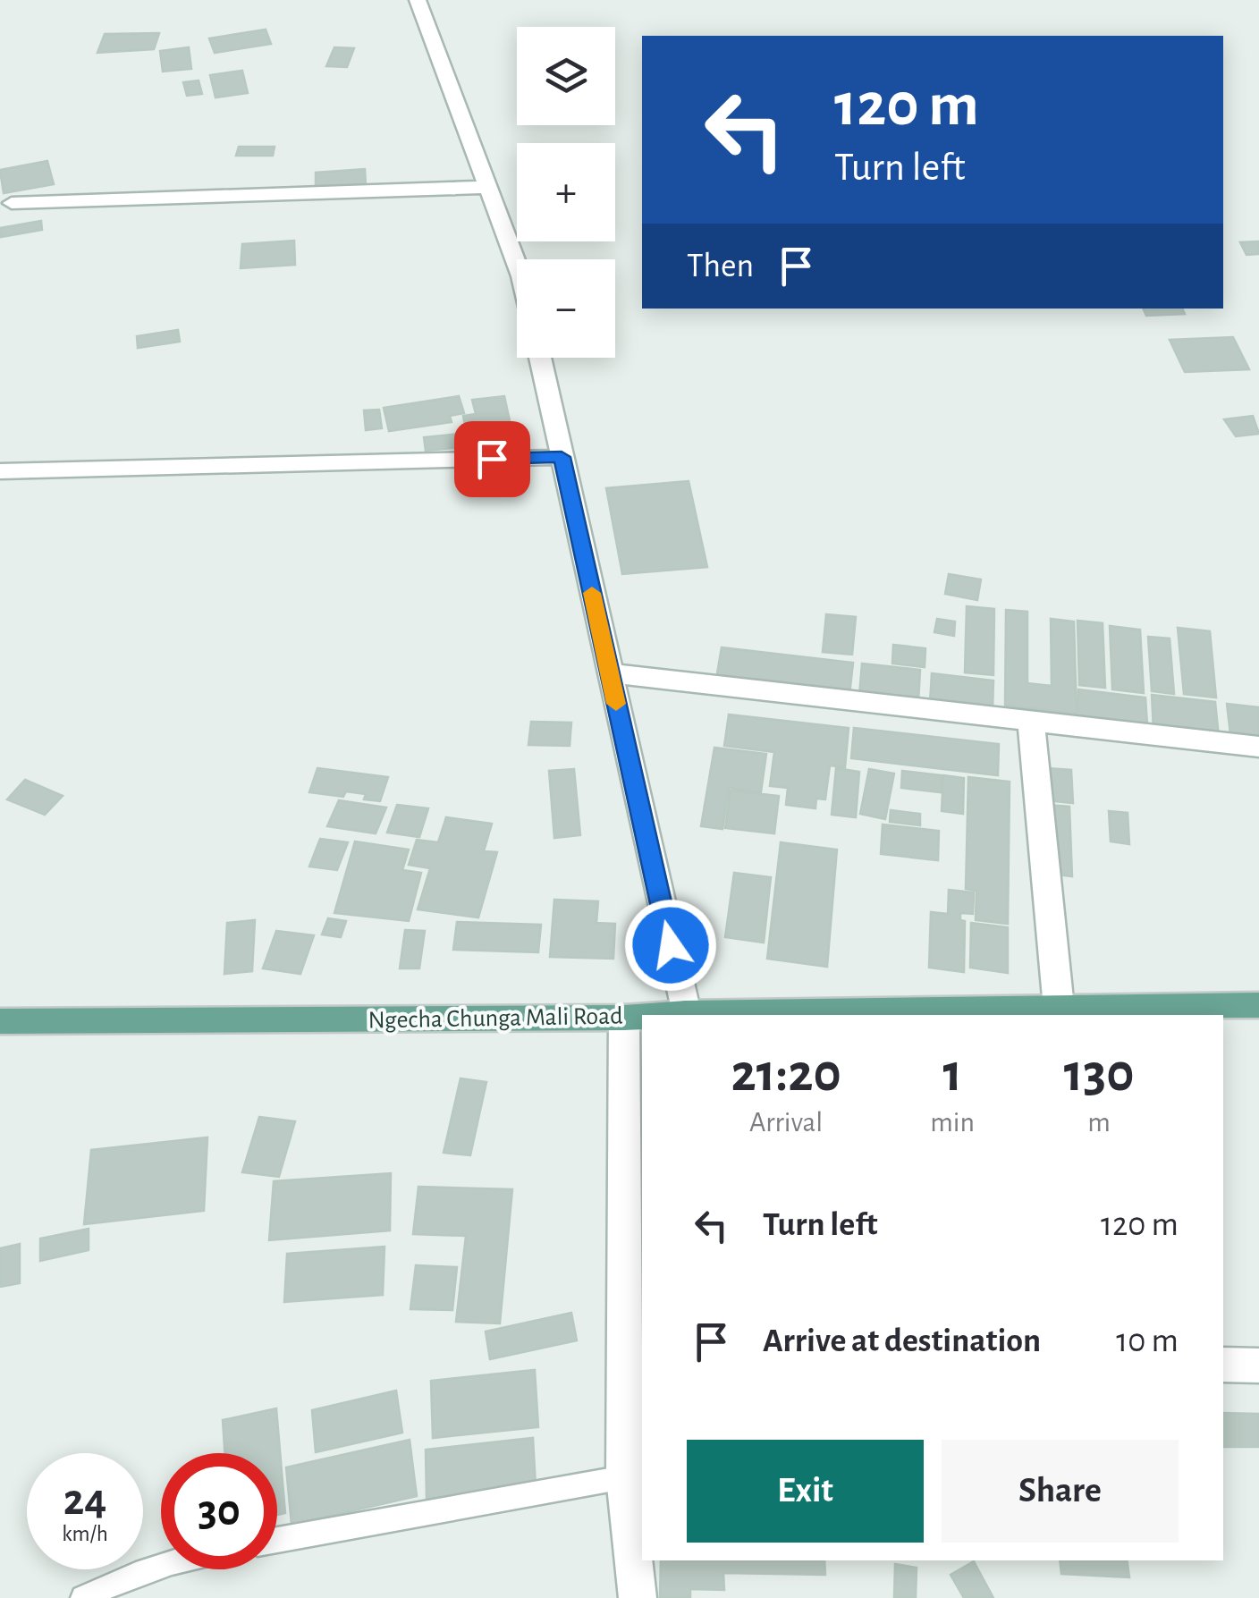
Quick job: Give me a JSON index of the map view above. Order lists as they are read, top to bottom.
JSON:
{
  "streets": {
    "main road": ["Ngecha Chunga Mali Road"]
  },
  "page": {
    "map_buttons": ["+", "−"],
    "turn": ["120 m", "Turn left"],
    "then": "Then",
    "eta": [
      "21:20",
      "Arrival",
      "1",
      "min",
      "130",
      "m"
    ],
    "list": [
      {
        "name": "Turn left",
        "value": "120 m"
      },
      {
        "name": "Arrive at destination",
        "value": "10 m"
      }
    ],
    "buttons": ["Exit", "Share"],
    "speed": "24 km/h",
    "limit": "30"
  }
}
